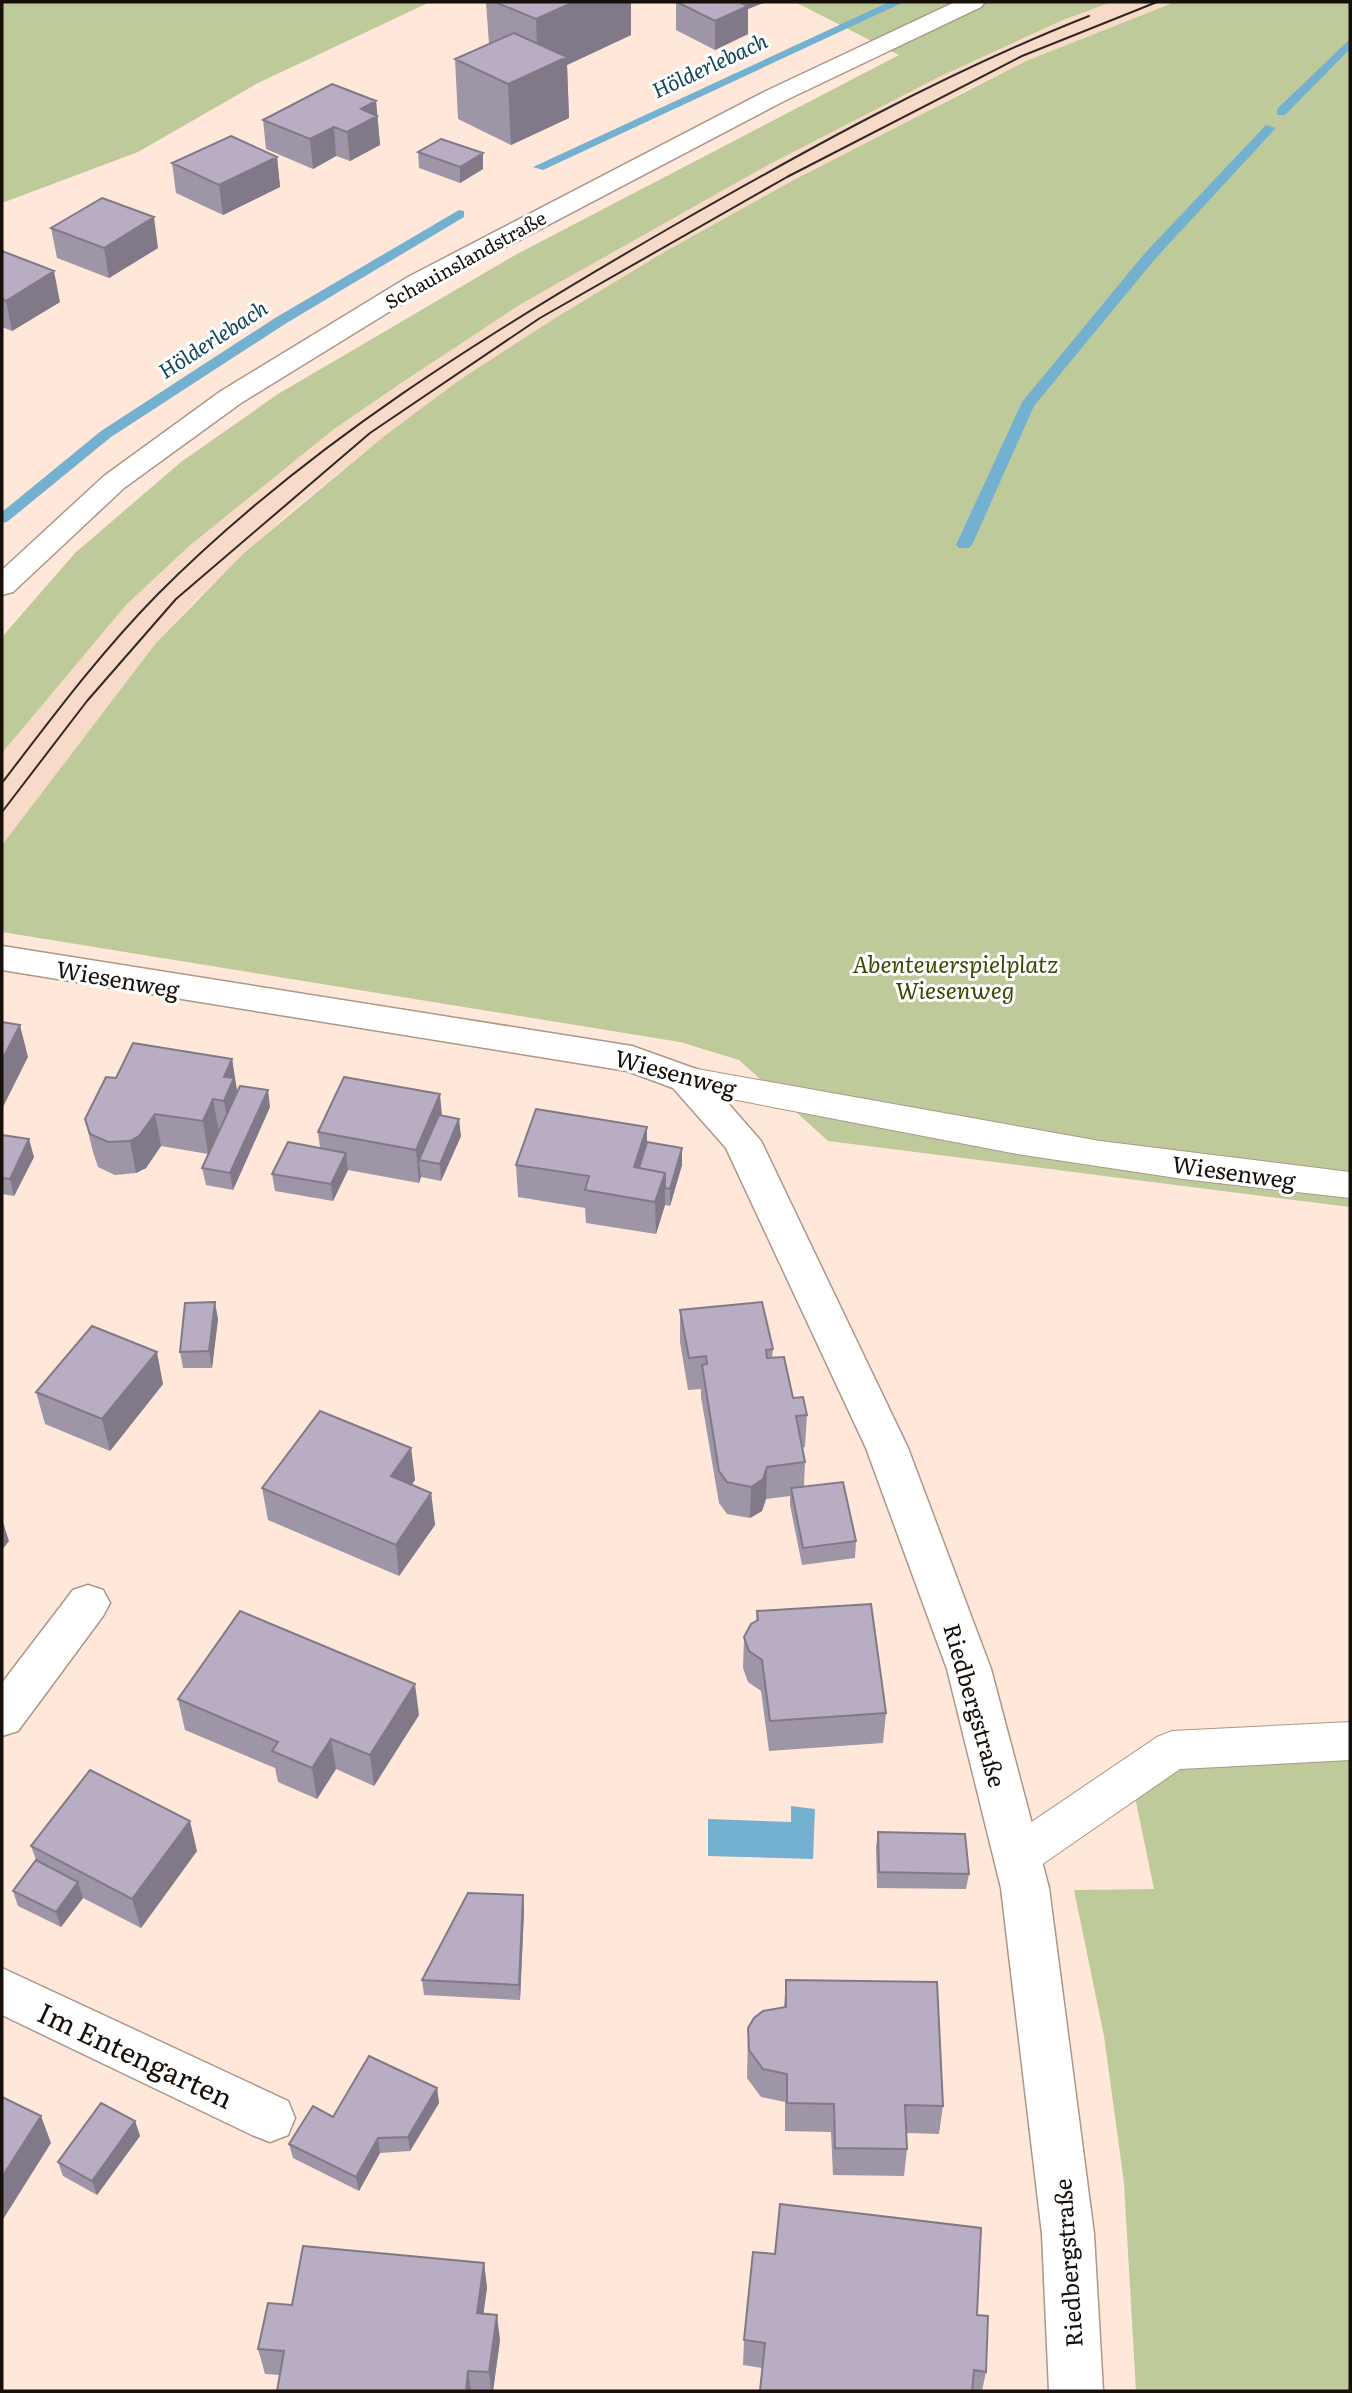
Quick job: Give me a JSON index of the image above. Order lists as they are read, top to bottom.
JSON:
{
  "streets": {
    "street": [
      "Schauinslandstraße",
      "Wiesenweg",
      "Riedbergstraße",
      "Im Entengarten"
    ]
  },
  "crossings": [
    ["Wiesenweg", "Riedbergstraße"]
  ],
  "water": ["Hölderlebach"],
  "parks": ["Abenteuerspielplatz Wiesenweg"]
}
